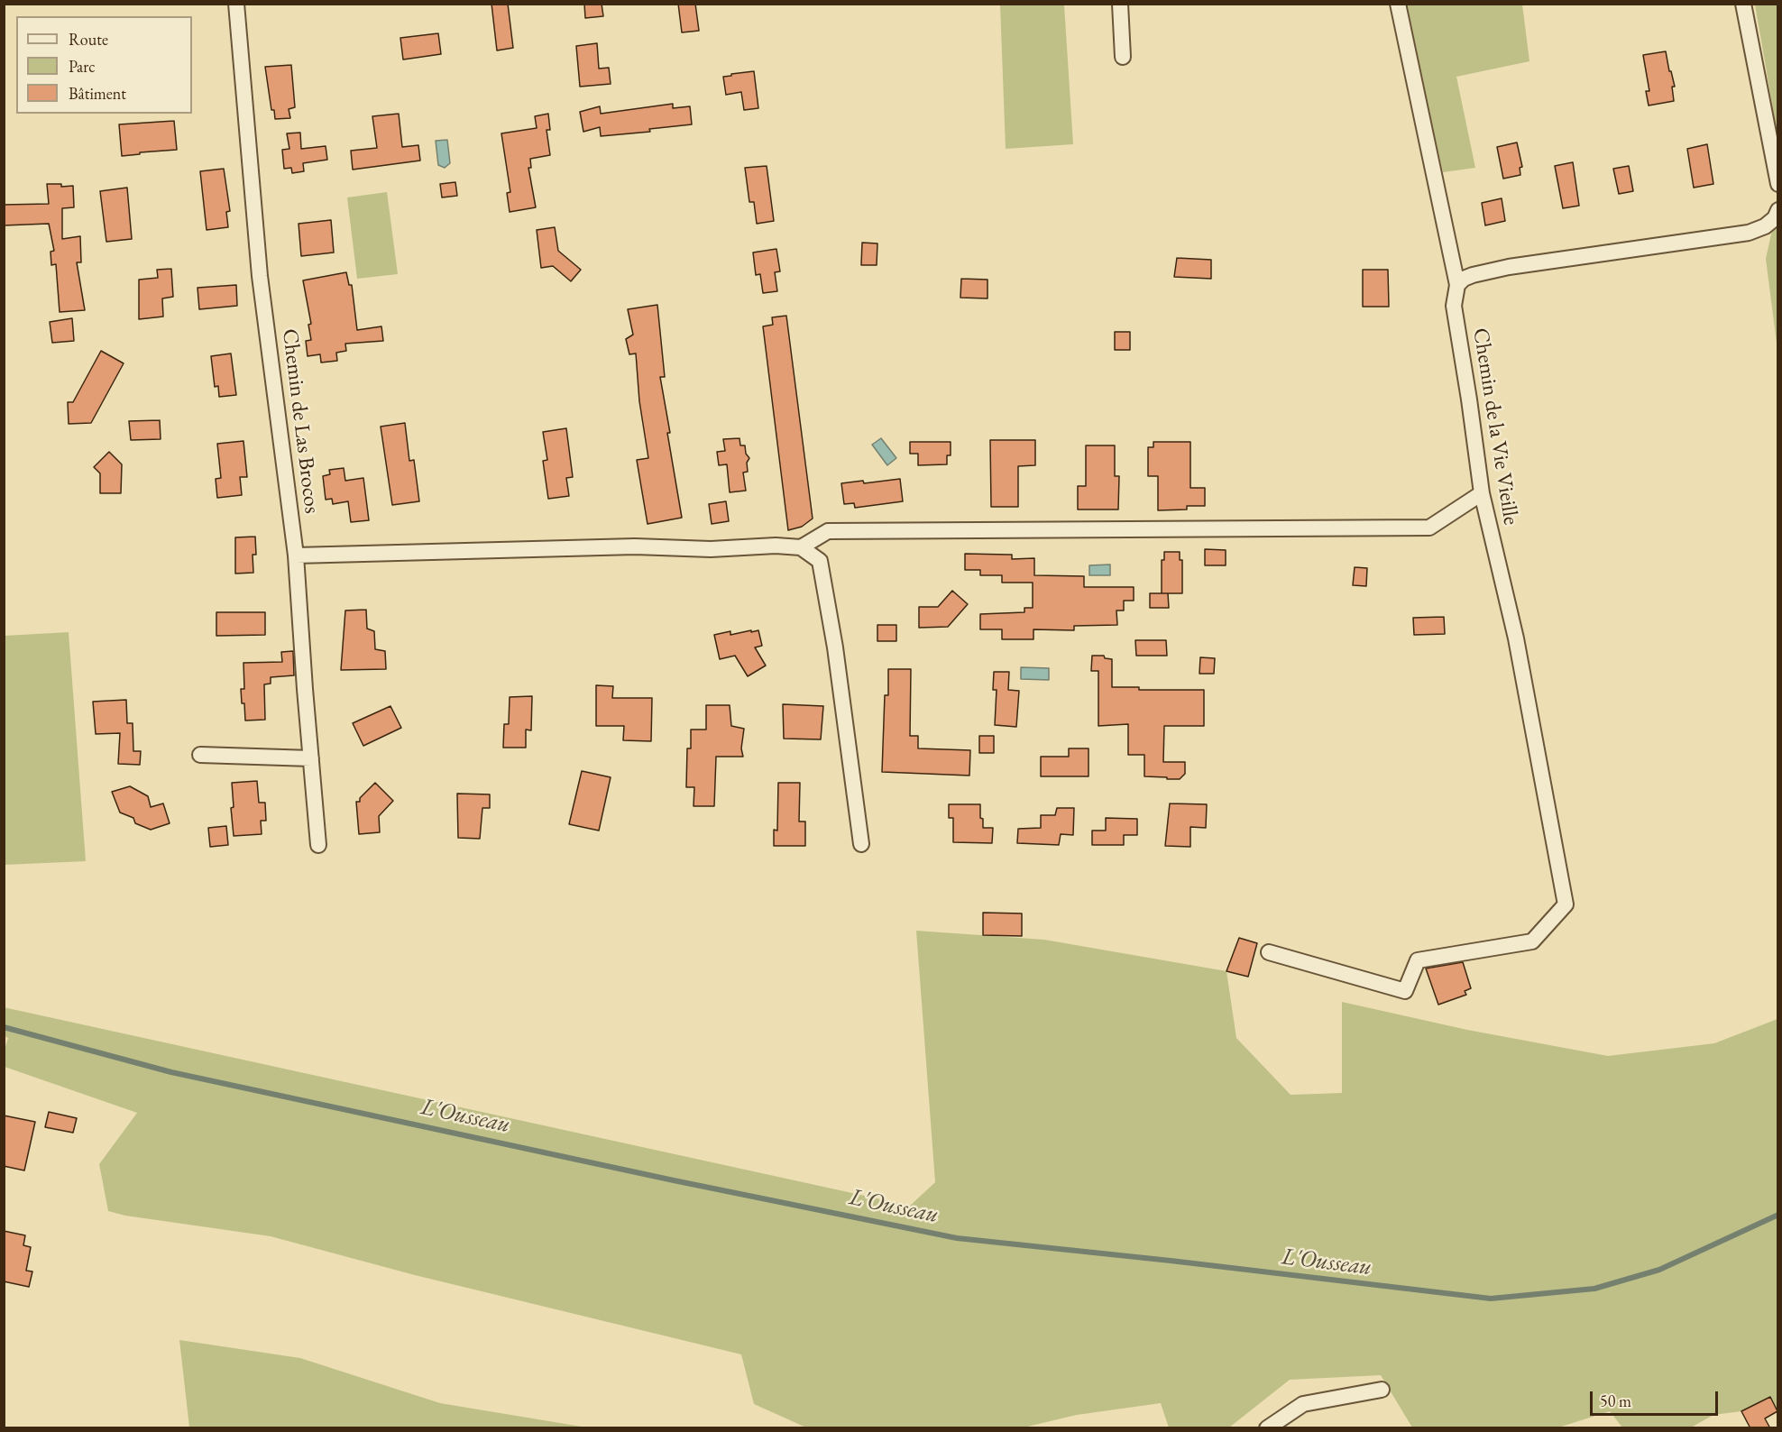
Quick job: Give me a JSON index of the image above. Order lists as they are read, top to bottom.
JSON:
{
  "streets": {
    "street": ["Chemin de Las Brocos", "Chemin de la Vie Vieille"]
  },
  "water": ["L'Ousseau"],
  "legend": ["Route", "Parc", "Bâtiment"],
  "scale_bar": "50 m"
}
